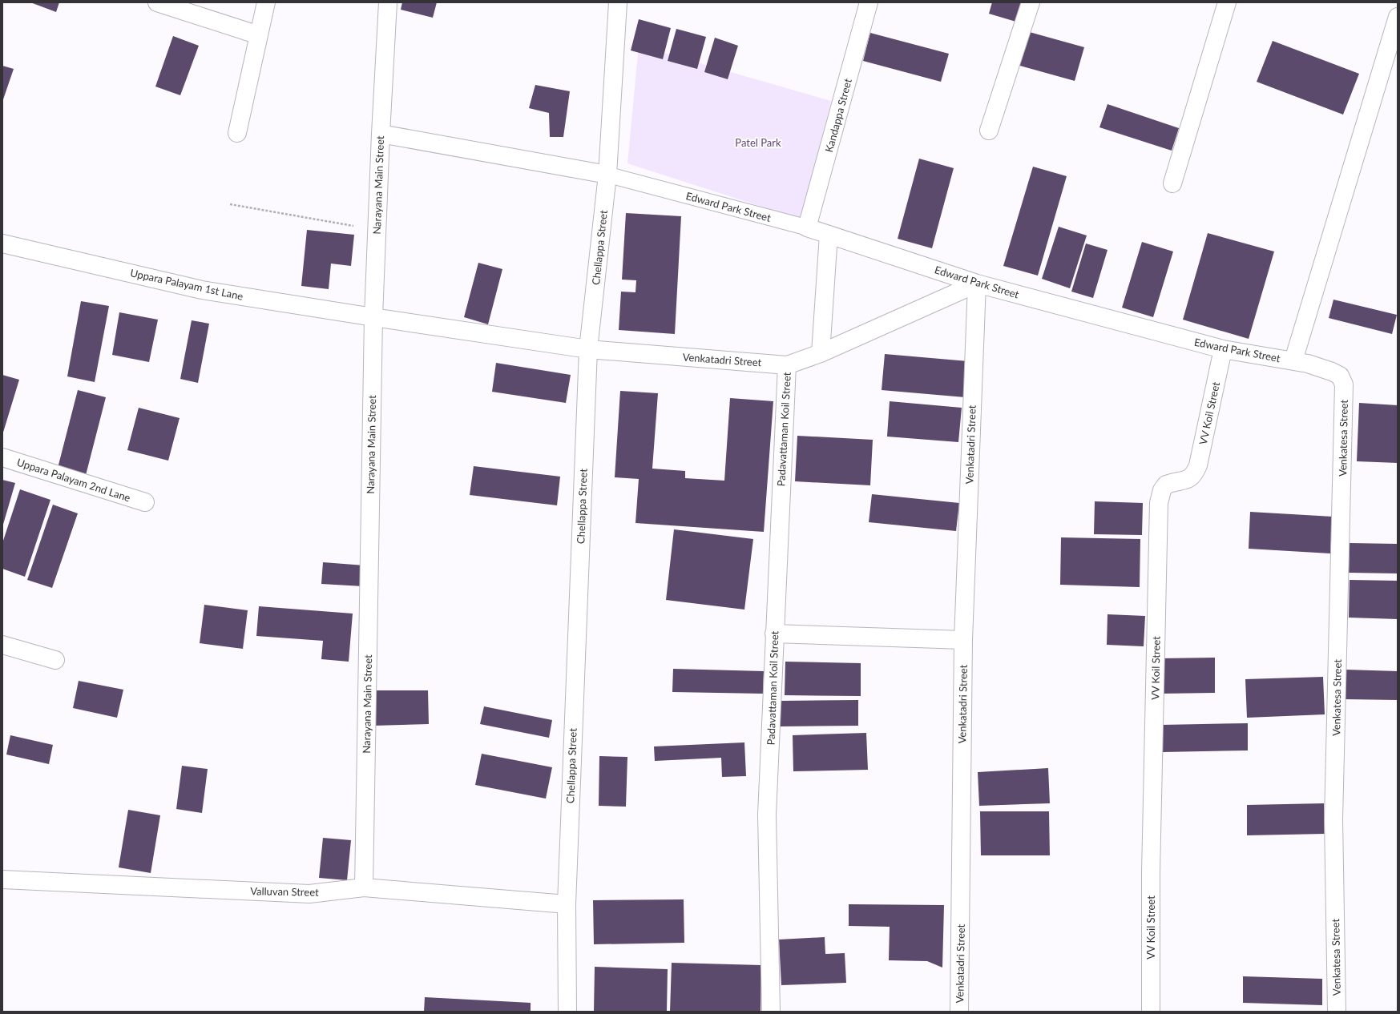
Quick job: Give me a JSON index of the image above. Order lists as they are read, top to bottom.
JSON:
{
  "streets": {
    "street": [
      "Kandappa Street",
      "Narayana Main Street",
      "Edward Park Street",
      "Chellappa Street",
      "Uppara Palayam 1st Lane",
      "Venkatadri Street",
      "VV Koil Street",
      "Padavattaman Koil Street",
      "Venkatesa Street",
      "Uppara Palayam 2nd Lane",
      "Valluvan Street"
    ]
  },
  "crossings": [
    ["Kandappa Street", "Edward Park Street"],
    ["Narayana Main Street", "Uppara Palayam 1st Lane"],
    ["Narayana Main Street", "Valluvan Street"],
    ["Edward Park Street", "Chellappa Street"],
    ["Edward Park Street", "Venkatadri Street"],
    ["Edward Park Street", "VV Koil Street"],
    ["Edward Park Street", "Venkatesa Street"],
    ["Chellappa Street", "Uppara Palayam 1st Lane"],
    ["Chellappa Street", "Venkatadri Street"],
    ["Chellappa Street", "Valluvan Street"],
    ["Uppara Palayam 1st Lane", "Venkatadri Street"],
    ["Venkatadri Street", "Padavattaman Koil Street"]
  ],
  "parks": ["Patel Park"]
}
